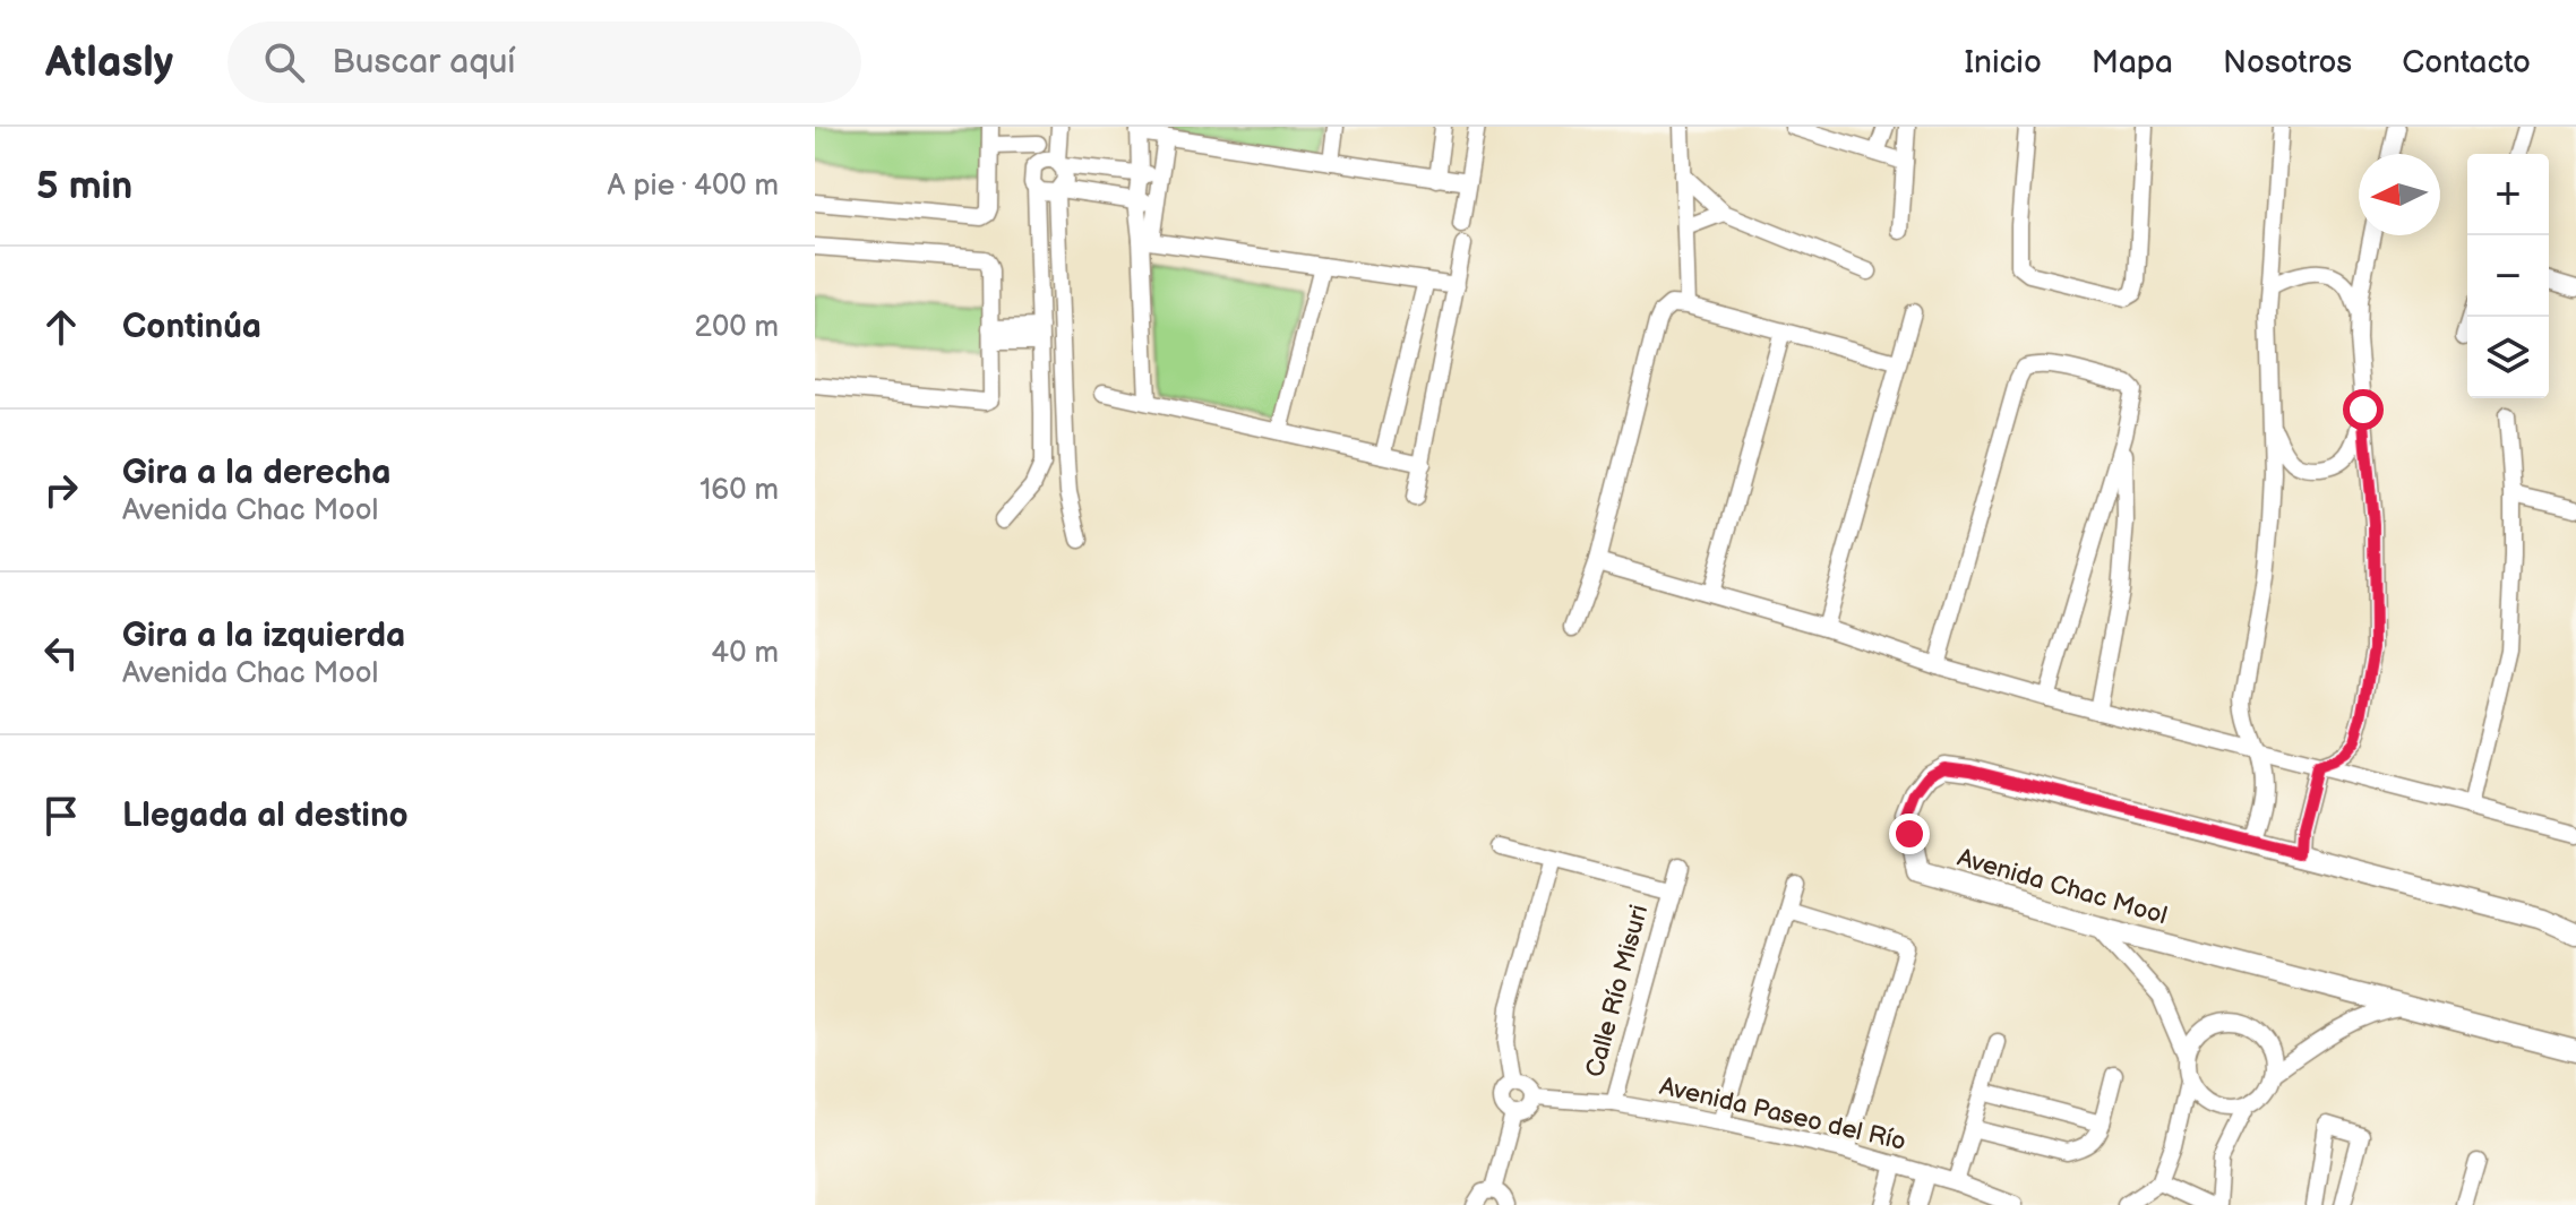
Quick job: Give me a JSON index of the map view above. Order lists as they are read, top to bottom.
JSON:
{
  "streets": {
    "main road": ["Avenida Chac Mool"],
    "street": ["Calle Río Misuri", "Avenida Paseo del Río"]
  },
  "crossings": [
    ["Calle Río Misuri", "Avenida Paseo del Río"]
  ],
  "north": "left",
  "page": {
    "header": "Atlasly",
    "search": "Buscar aquí",
    "nav": [
      "Inicio",
      "Mapa",
      "Nosotros",
      "Contacto"
    ],
    "heading": ["5 min", "A pie · 400 m"],
    "map_buttons": ["+", "−"],
    "list": [
      ["Continúa", "200 m"],
      ["Gira a la derecha", "Avenida Chac Mool", "160 m"],
      ["Gira a la izquierda", "Avenida Chac Mool", "40 m"],
      "Llegada al destino"
    ]
  }
}
